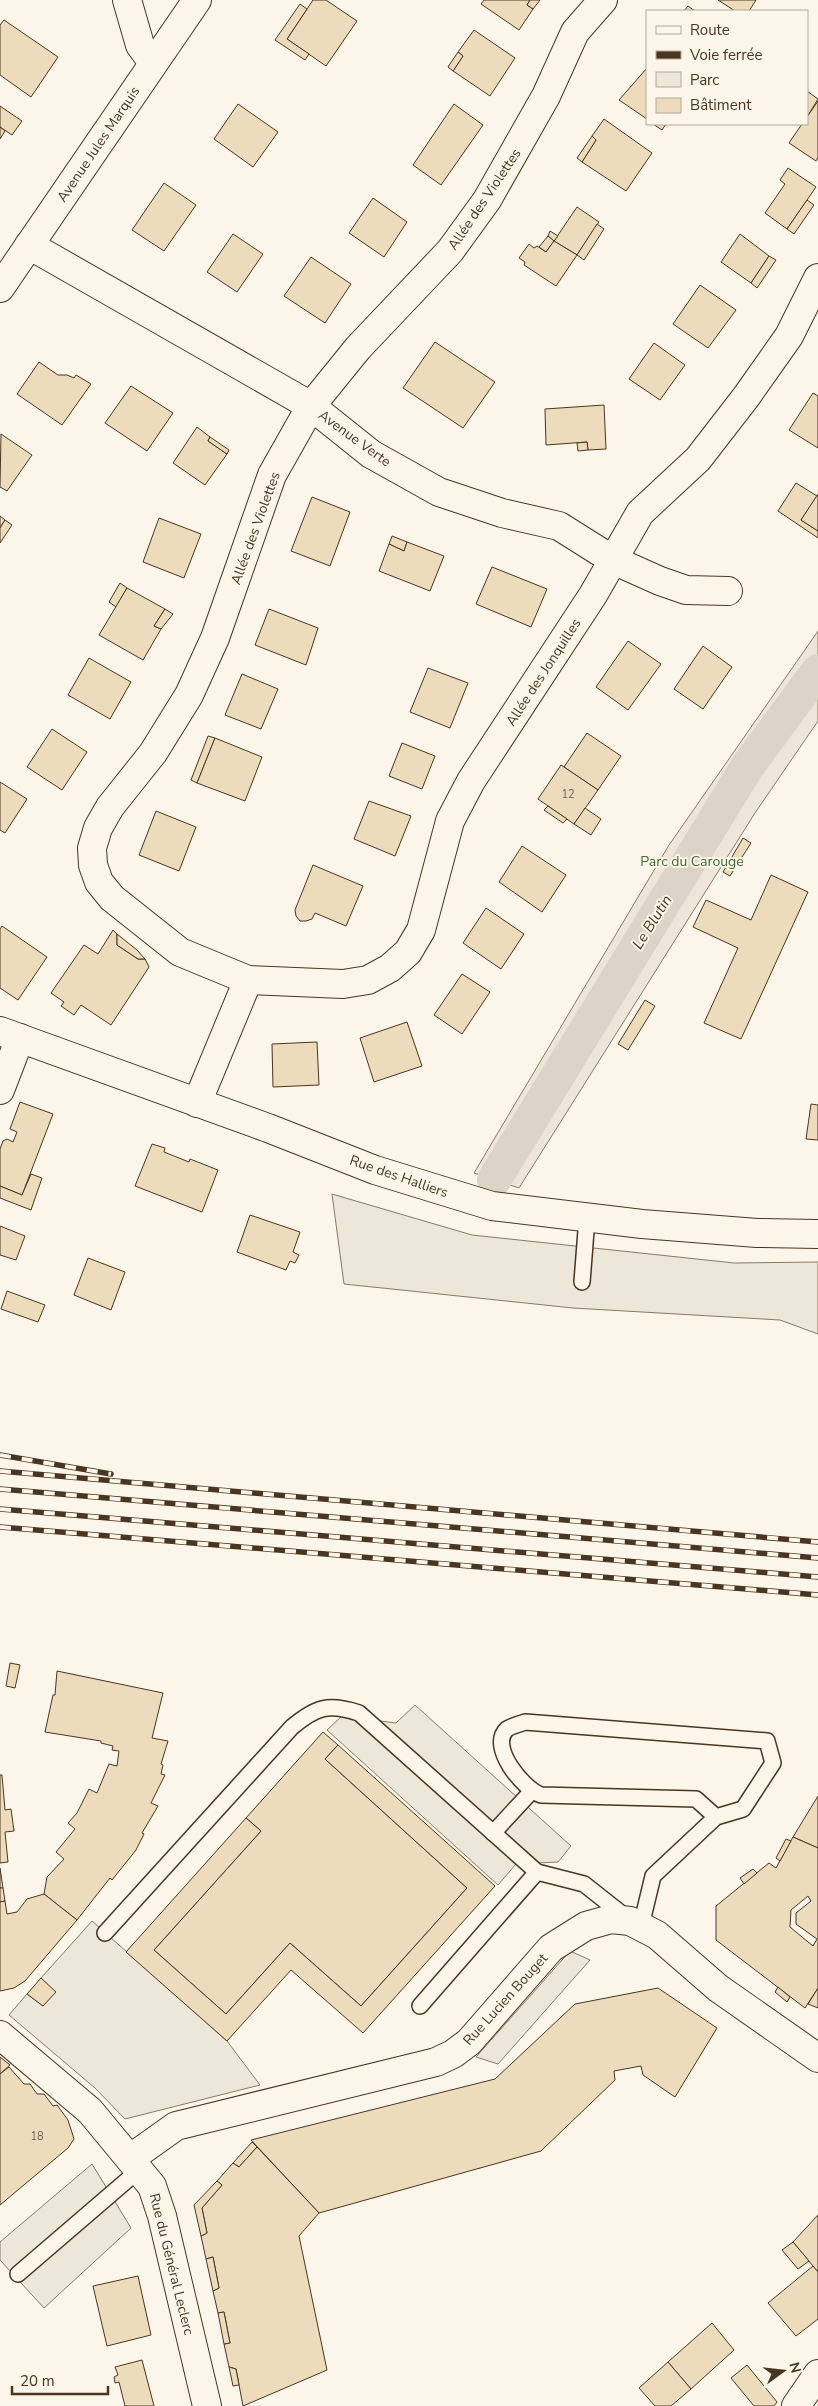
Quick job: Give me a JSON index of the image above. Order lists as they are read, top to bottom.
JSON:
{
  "streets": {
    "street": [
      "Avenue Jules Marquis",
      "Allée des Violettes",
      "Avenue Verte",
      "Allée des Jonquilles",
      "Rue des Halliers",
      "Rue Lucien Bouget",
      "Rue du Général Leclerc"
    ]
  },
  "crossings": [
    ["Avenue Jules Marquis", "Avenue Verte"],
    ["Allée des Violettes", "Avenue Verte"],
    ["Allée des Violettes", "Allée des Jonquilles"],
    ["Avenue Verte", "Allée des Jonquilles"],
    ["Rue Lucien Bouget", "Rue du Général Leclerc"]
  ],
  "water": ["Le Blutin"],
  "parks": ["Parc du Carouge"],
  "house_numbers": ["12", "18"],
  "legend": [
    "Route",
    "Voie ferrée",
    "Parc",
    "Bâtiment"
  ],
  "scale_bar": "20 m",
  "north": "right"
}
